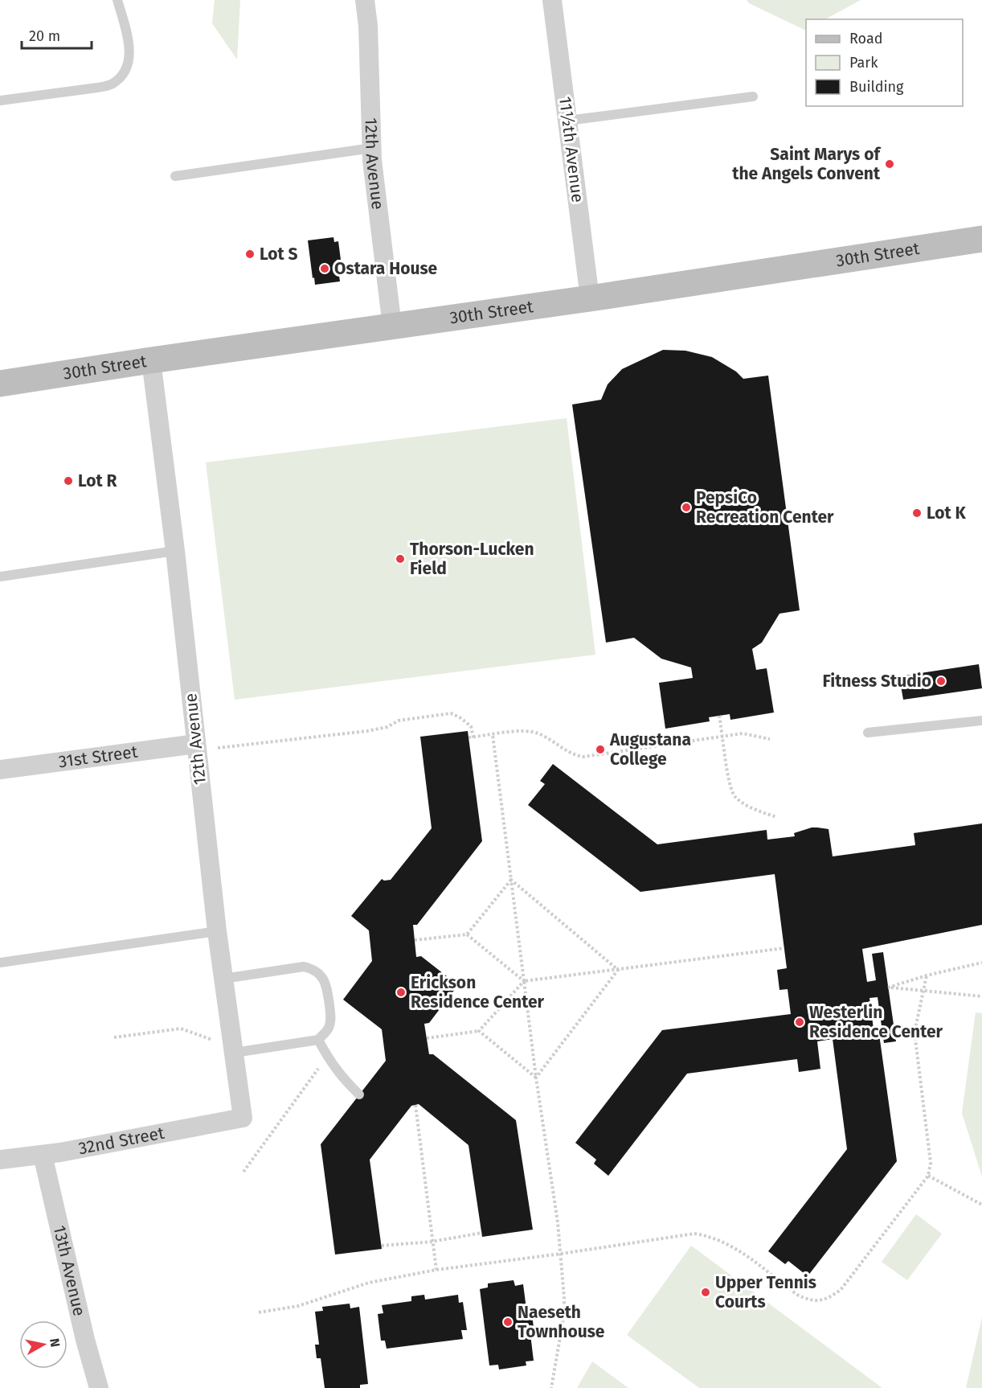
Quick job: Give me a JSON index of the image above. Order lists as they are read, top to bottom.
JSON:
{
  "streets": {
    "street": [
      "11½th Avenue",
      "12th Avenue",
      "30th Street",
      "31st Street",
      "32nd Street",
      "13th Avenue"
    ]
  },
  "crossings": [
    ["11½th Avenue", "30th Street"],
    ["12th Avenue", "30th Street"],
    ["12th Avenue", "31st Street"],
    ["12th Avenue", "32nd Street"],
    ["32nd Street", "13th Avenue"]
  ],
  "places": [
    "Saint Marys of the Angels Convent",
    "Lot S",
    "Ostara House",
    "Lot R",
    "PepsiCo Recreation Center",
    "Lot K",
    "Thorson-Lucken Field",
    "Fitness Studio",
    "Augustana College",
    "Erickson Residence Center",
    "Westerlin Residence Center",
    "Upper Tennis Courts",
    "Naeseth Townhouse"
  ],
  "legend": ["Road", "Park", "Building"],
  "scale_bar": "20 m",
  "north": "right"
}
